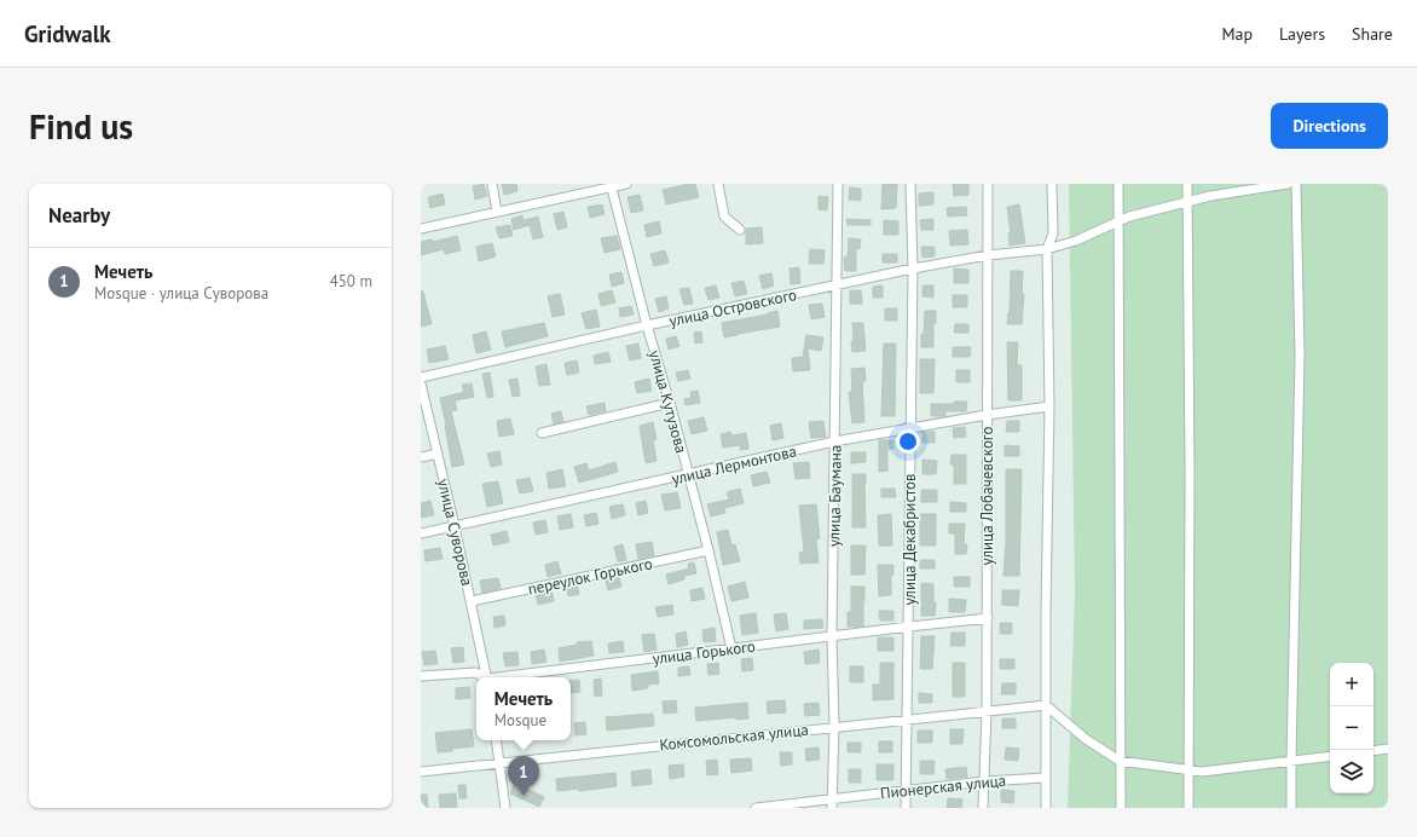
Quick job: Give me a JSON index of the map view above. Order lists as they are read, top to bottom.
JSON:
{
  "streets": {
    "street": [
      "улица Островского",
      "улица Кутузова",
      "улица Лермонтова",
      "улица Баумана",
      "улица Лобачевского",
      "улица Суворова",
      "улица Декабристов",
      "переулок Горького",
      "улица Горького",
      "Комсомольская улица",
      "Пионерская улица"
    ]
  },
  "crossings": [
    ["улица Островского", "улица Кутузова"],
    ["улица Островского", "улица Баумана"],
    ["улица Островского", "улица Лобачевского"],
    ["улица Островского", "улица Декабристов"],
    ["улица Кутузова", "улица Лермонтова"],
    ["улица Кутузова", "переулок Горького"],
    ["улица Кутузова", "улица Горького"],
    ["улица Лермонтова", "улица Баумана"],
    ["улица Лермонтова", "улица Лобачевского"],
    ["улица Лермонтова", "улица Суворова"],
    ["улица Лермонтова", "улица Декабристов"],
    ["улица Баумана", "улица Горького"],
    ["улица Баумана", "Комсомольская улица"],
    ["улица Баумана", "Пионерская улица"],
    ["улица Лобачевского", "улица Горького"],
    ["улица Лобачевского", "Комсомольская улица"],
    ["улица Лобачевского", "Пионерская улица"],
    ["улица Суворова", "переулок Горького"],
    ["улица Декабристов", "улица Горького"],
    ["улица Декабристов", "Комсомольская улица"],
    ["улица Декабристов", "Пионерская улица"]
  ],
  "page": {
    "header": "Gridwalk",
    "nav": ["Map", "Layers", "Share"],
    "buttons": "Directions",
    "title": "Find us",
    "heading": "Nearby",
    "list": [
      {
        "mark": "1",
        "name": "Мечеть",
        "note": "Mosque · улица Суворова",
        "value": "450 m"
      }
    ],
    "map_buttons": ["+", "−"],
    "popup": ["Мечеть", "Mosque"],
    "pins": "1"
  }
}
